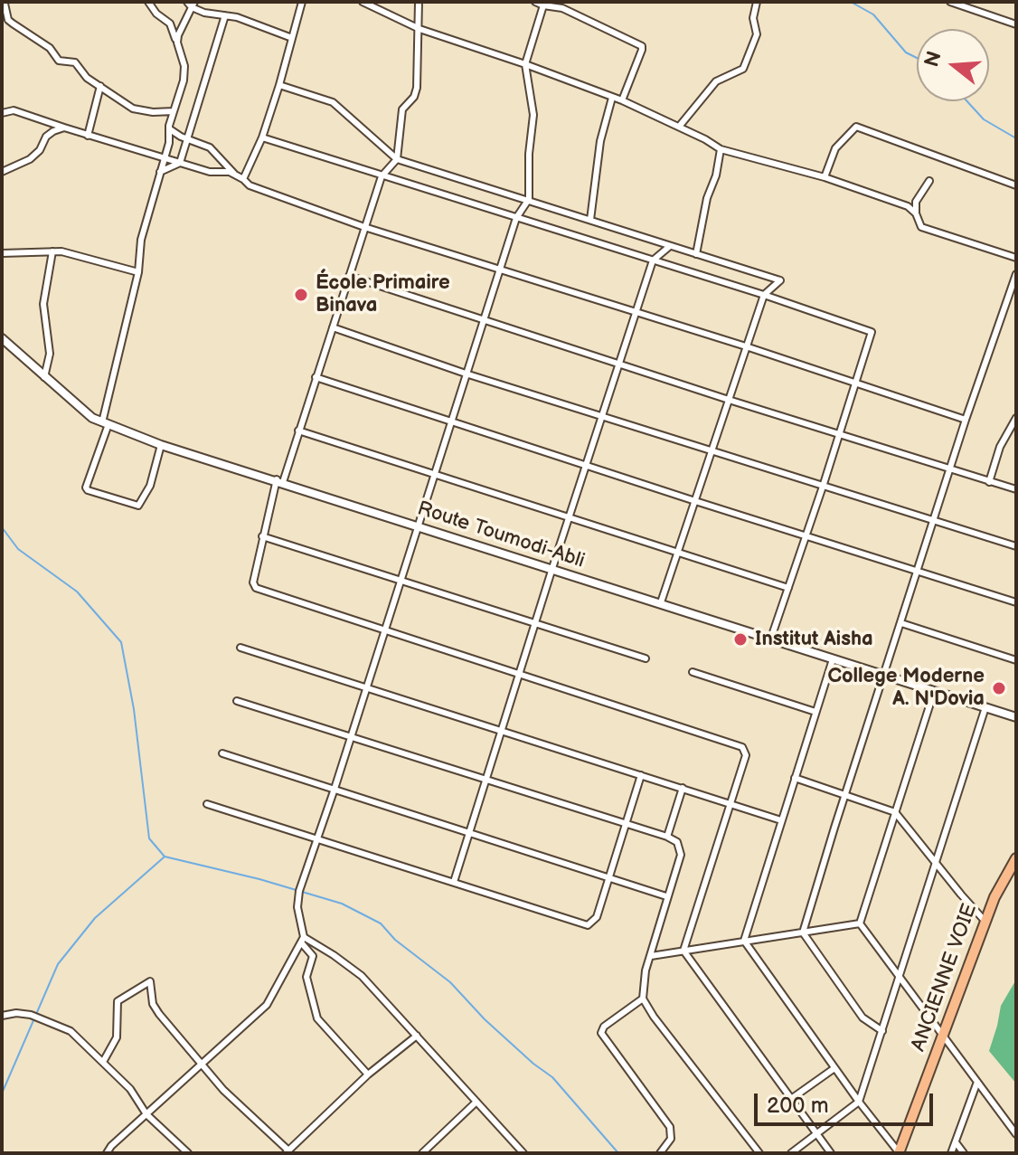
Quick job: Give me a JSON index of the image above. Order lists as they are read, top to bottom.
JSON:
{
  "streets": {
    "main road": ["ANCIENNE VOIE"],
    "street": ["Route Toumodi-Abli"]
  },
  "places": ["École Primaire Binava", "Institut Aisha", "College Moderne A. N'Dovia"],
  "scale_bar": "200 m",
  "north": "left"
}
